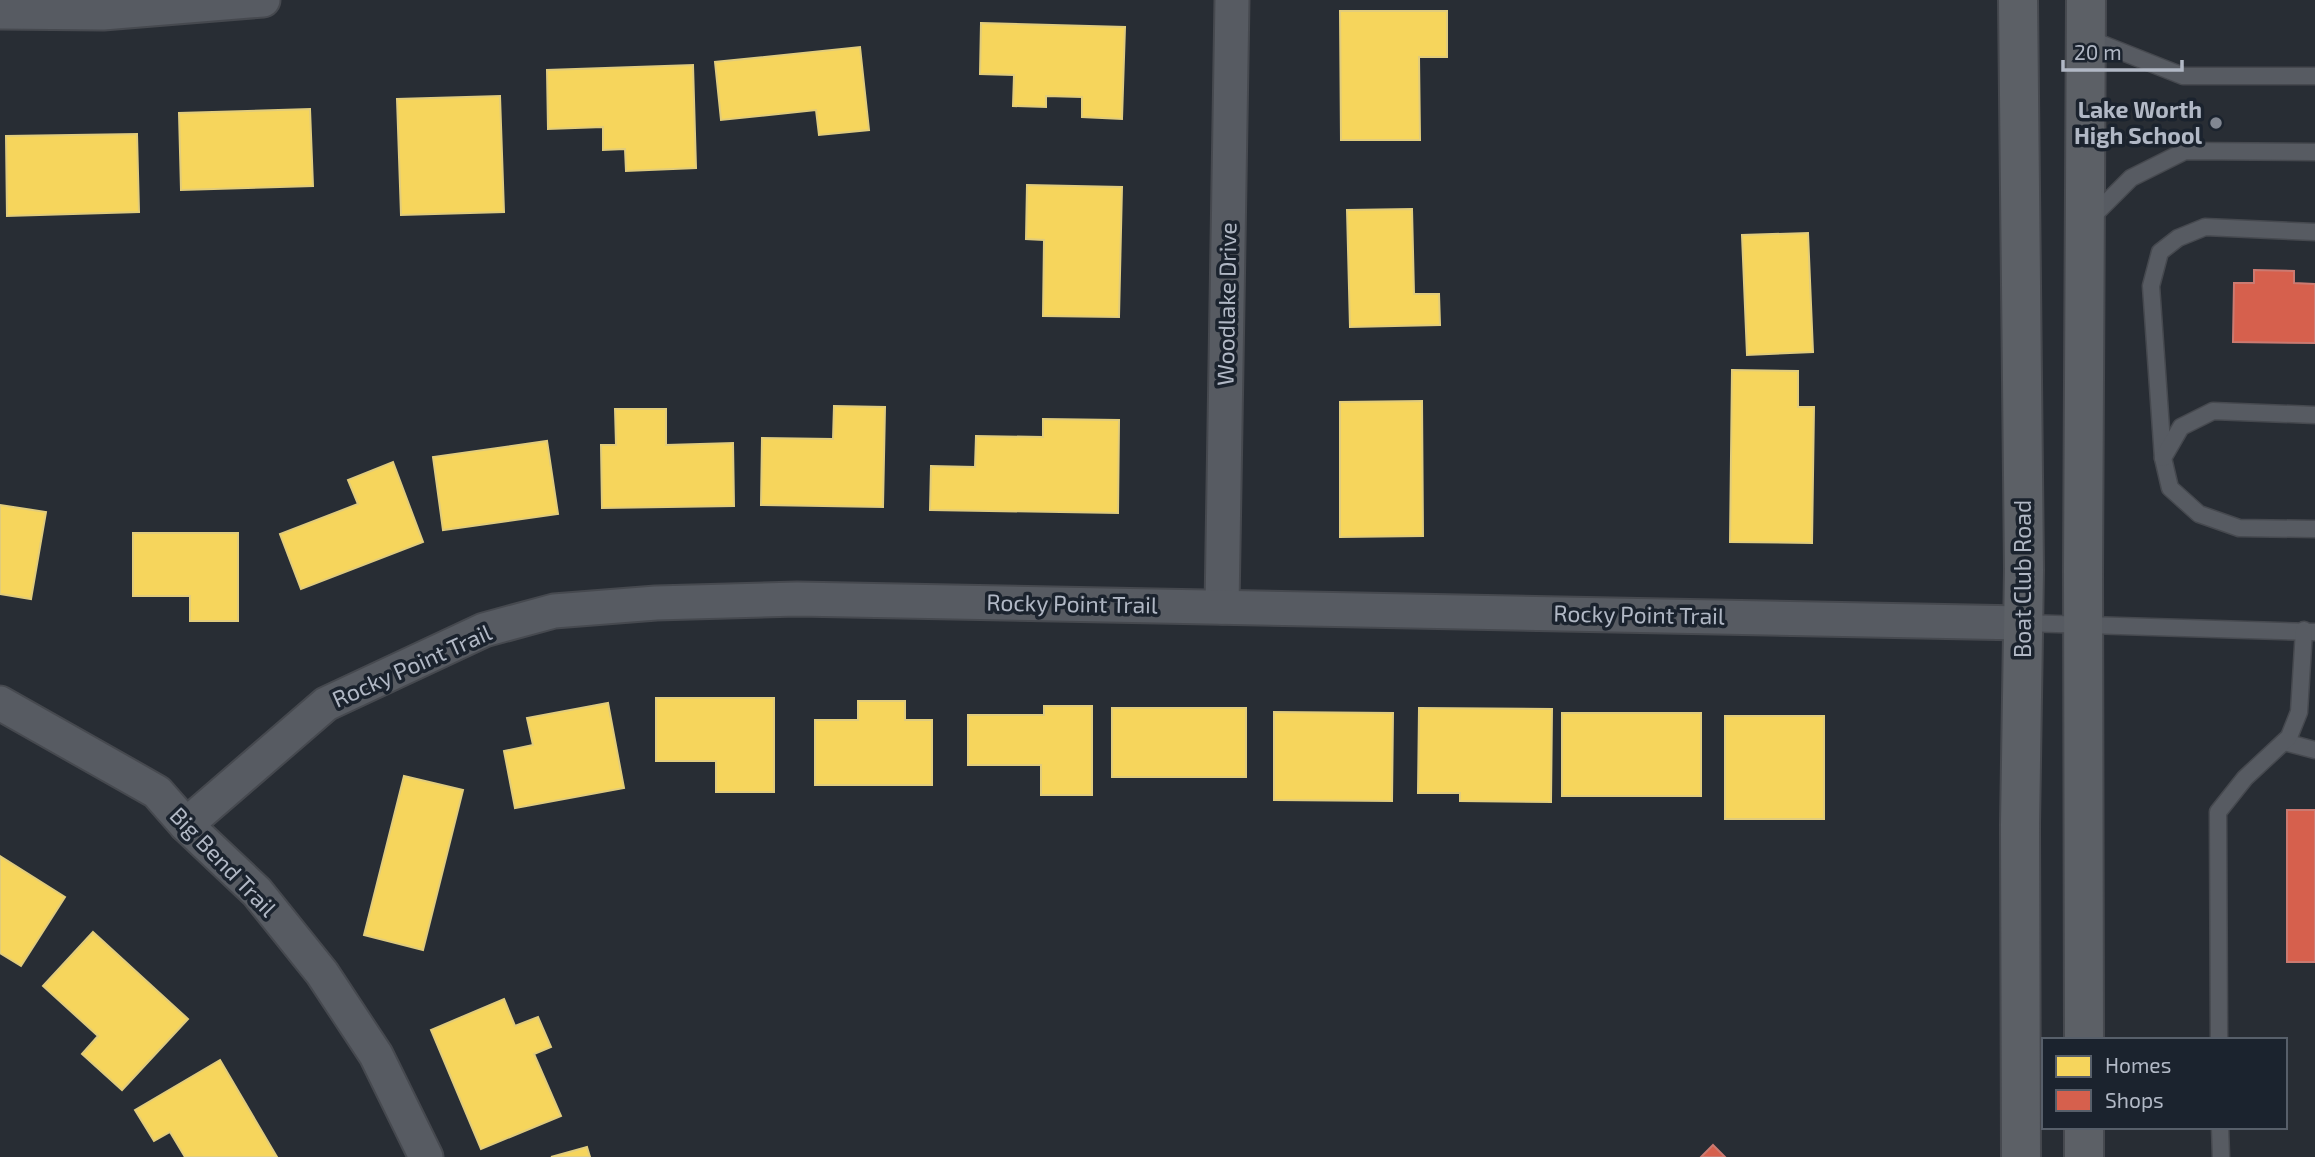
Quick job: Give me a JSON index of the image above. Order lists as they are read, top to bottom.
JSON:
{
  "streets": {
    "main road": ["Boat Club Road"],
    "street": ["Woodlake Drive", "Rocky Point Trail", "Big Bend Trail"]
  },
  "crossings": [
    ["Woodlake Drive", "Rocky Point Trail"],
    ["Boat Club Road", "Rocky Point Trail"],
    ["Rocky Point Trail", "Big Bend Trail"]
  ],
  "places": ["Lake Worth High School"],
  "legend": ["Homes", "Shops"],
  "scale_bar": "20 m"
}
